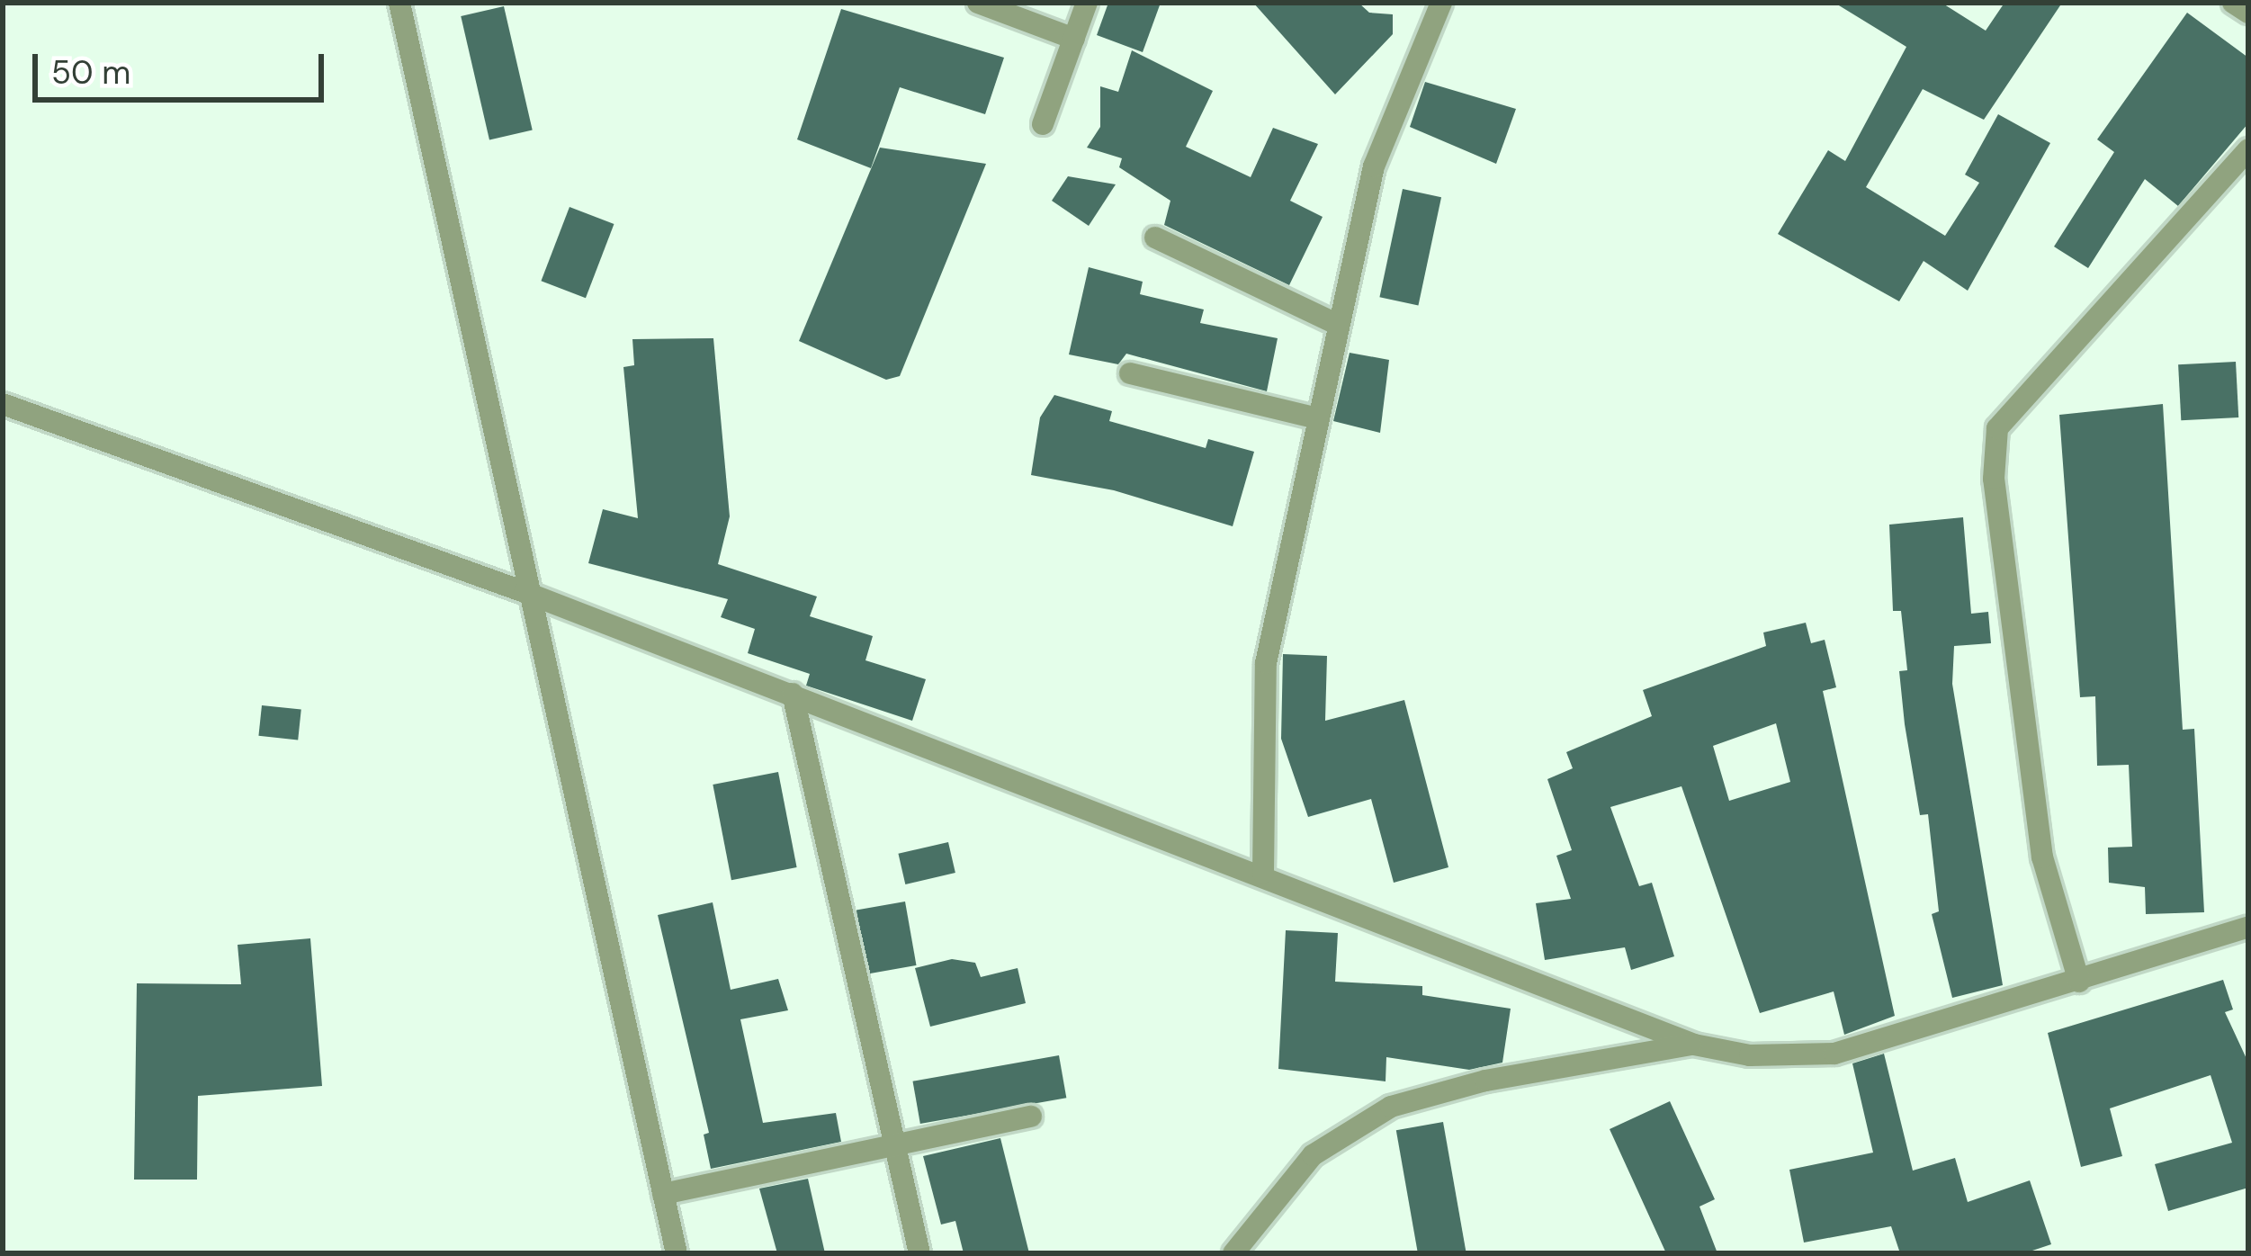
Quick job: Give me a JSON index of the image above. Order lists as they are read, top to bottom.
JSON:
{
  "scale_bar": "50 m"
}
